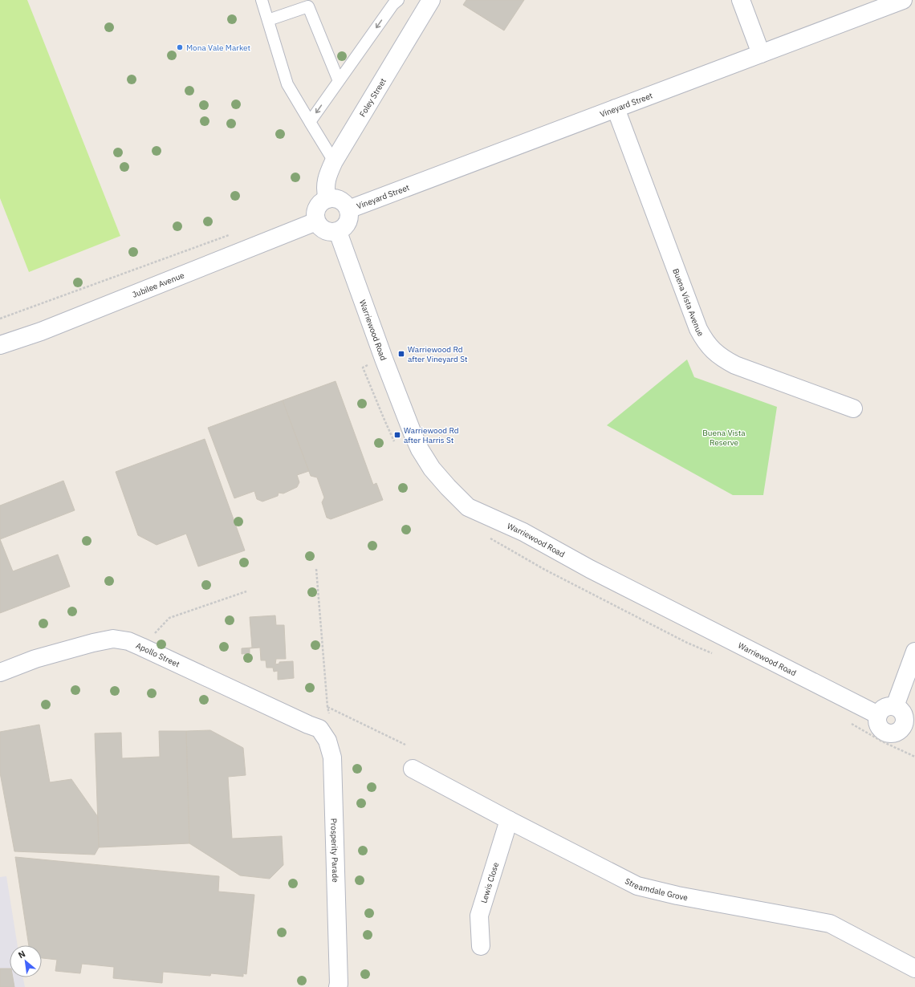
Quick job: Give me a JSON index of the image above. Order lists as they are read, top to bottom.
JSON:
{
  "streets": {
    "street": [
      "Foley Street",
      "Vineyard Street",
      "Jubilee Avenue",
      "Buena Vista Avenue",
      "Warriewood Road",
      "Apollo Street",
      "Prosperity Parade",
      "Lewis Close",
      "Streamdale Grove"
    ]
  },
  "crossings": [
    ["Foley Street", "Vineyard Street"],
    ["Foley Street", "Jubilee Avenue"],
    ["Foley Street", "Warriewood Road"],
    ["Vineyard Street", "Jubilee Avenue"],
    ["Vineyard Street", "Buena Vista Avenue"],
    ["Vineyard Street", "Warriewood Road"],
    ["Jubilee Avenue", "Warriewood Road"],
    ["Apollo Street", "Prosperity Parade"],
    ["Lewis Close", "Streamdale Grove"]
  ],
  "parks": ["Buena Vista Reserve"],
  "places": {
    "other": ["Mona Vale Market"],
    "transit": ["Warriewood Rd after Vineyard St", "Warriewood Rd after Harris St"]
  },
  "north": "top left"
}
